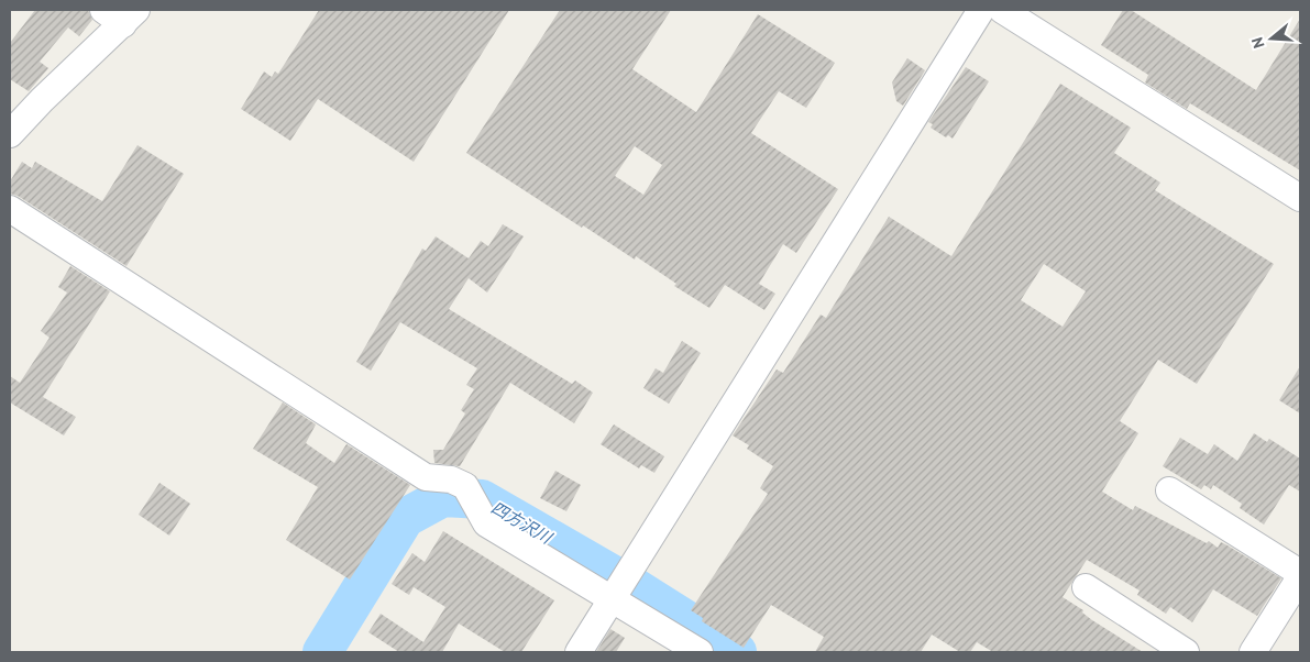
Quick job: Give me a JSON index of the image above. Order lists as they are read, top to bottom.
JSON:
{
  "water": ["四方沢川"],
  "north": "left"
}
